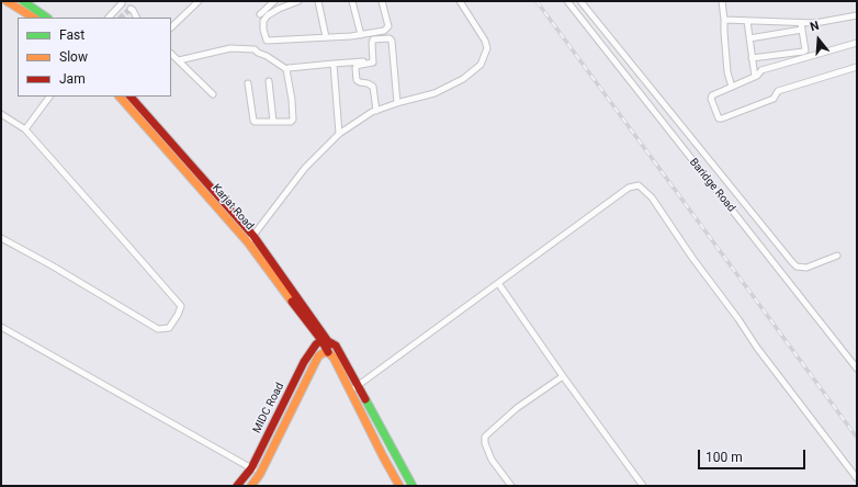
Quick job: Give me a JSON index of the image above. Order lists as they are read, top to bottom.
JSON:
{
  "streets": {
    "main road": ["Karjat Road", "MIDC Road"],
    "street": ["Baridge Road"]
  },
  "crossings": [
    ["Karjat Road", "MIDC Road"]
  ],
  "legend": ["Fast", "Slow", "Jam"],
  "scale_bar": "100 m",
  "north": "top"
}
